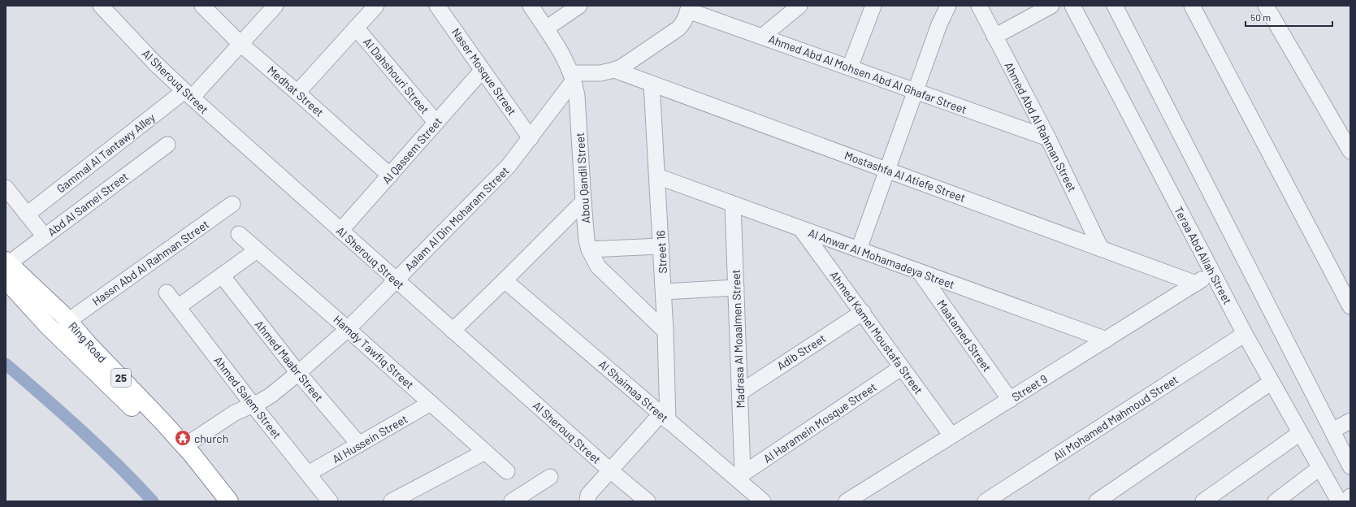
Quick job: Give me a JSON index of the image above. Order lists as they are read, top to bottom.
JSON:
{
  "streets": {
    "highway": ["Ring Road", "25"],
    "street": [
      "Naser Mosque Street",
      "Ahmed Abd Al Mohsen Abd Al Ghafar Street",
      "Al Dahshouri Street",
      "Al Sherouq Street",
      "Medhat Street",
      "Ahmed Abd Al Rahman Street",
      "Al Qassem Street",
      "Gammal Al Tantawy Alley",
      "Mostashfa Al Atiefe Street",
      "Abou Qandil Street",
      "Abd Al Samei Street",
      "Aalam Al Din Moharam Street",
      "Street 16",
      "Teraa Abd Allah Street",
      "Al Anwar Al Mohamadeya Street",
      "Hassn Abd Al Rahman Street",
      "Ahmed Kamel Moustafa Street",
      "Maatamed Street",
      "Madrasa Al Moaalmen Street",
      "Hamdy Tawfiq Street",
      "Adib Street",
      "Ahmed Maabr Street",
      "Street 9",
      "Al Shaimaa Street",
      "Ahmed Salem Street",
      "Ali Mohamed Mahmoud Street",
      "Al Haramein Mosque Street",
      "Al Hussein Street"
    ]
  },
  "crossings": [
    ["Naser Mosque Street", "Al Qassem Street"],
    ["Naser Mosque Street", "Aalam Al Din Moharam Street"],
    ["Ahmed Abd Al Mohsen Abd Al Ghafar Street", "Ahmed Abd Al Rahman Street"],
    ["Al Dahshouri Street", "Al Qassem Street"],
    ["Al Sherouq Street", "Al Qassem Street"],
    ["Al Sherouq Street", "Gammal Al Tantawy Alley"],
    ["Al Sherouq Street", "Aalam Al Din Moharam Street"],
    ["Medhat Street", "Al Qassem Street"],
    ["Medhat Street", "Gammal Al Tantawy Alley"],
    ["Ahmed Abd Al Rahman Street", "Mostashfa Al Atiefe Street"],
    ["Mostashfa Al Atiefe Street", "Street 16"],
    ["Mostashfa Al Atiefe Street", "Street 9"],
    ["Abou Qandil Street", "Aalam Al Din Moharam Street"],
    ["Abou Qandil Street", "Street 16"],
    ["Abd Al Samei Street", "Ring Road"],
    ["Aalam Al Din Moharam Street", "Ring Road"],
    ["Aalam Al Din Moharam Street", "Hamdy Tawfiq Street"],
    ["Aalam Al Din Moharam Street", "Ahmed Maabr Street"],
    ["Aalam Al Din Moharam Street", "Ahmed Salem Street"],
    ["Street 16", "Al Anwar Al Mohamadeya Street"],
    ["Street 16", "Al Shaimaa Street"],
    ["Teraa Abd Allah Street", "Street 9"],
    ["Teraa Abd Allah Street", "Ali Mohamed Mahmoud Street"],
    ["Al Anwar Al Mohamadeya Street", "Ahmed Kamel Moustafa Street"],
    ["Al Anwar Al Mohamadeya Street", "Maatamed Street"],
    ["Al Anwar Al Mohamadeya Street", "Madrasa Al Moaalmen Street"],
    ["Al Anwar Al Mohamadeya Street", "Street 9"],
    ["Hassn Abd Al Rahman Street", "Ring Road"],
    ["Ahmed Kamel Moustafa Street", "Adib Street"],
    ["Ahmed Kamel Moustafa Street", "Street 9"],
    ["Ahmed Kamel Moustafa Street", "Al Haramein Mosque Street"],
    ["Maatamed Street", "Street 9"],
    ["Madrasa Al Moaalmen Street", "Adib Street"],
    ["Madrasa Al Moaalmen Street", "Al Shaimaa Street"],
    ["Madrasa Al Moaalmen Street", "Al Haramein Mosque Street"],
    ["Hamdy Tawfiq Street", "Al Hussein Street"],
    ["Ahmed Maabr Street", "Al Hussein Street"],
    ["Al Shaimaa Street", "Al Haramein Mosque Street"],
    ["Ahmed Salem Street", "Al Hussein Street"]
  ],
  "places": {
    "temple": ["church"]
  },
  "scale_bar": "50 m"
}
